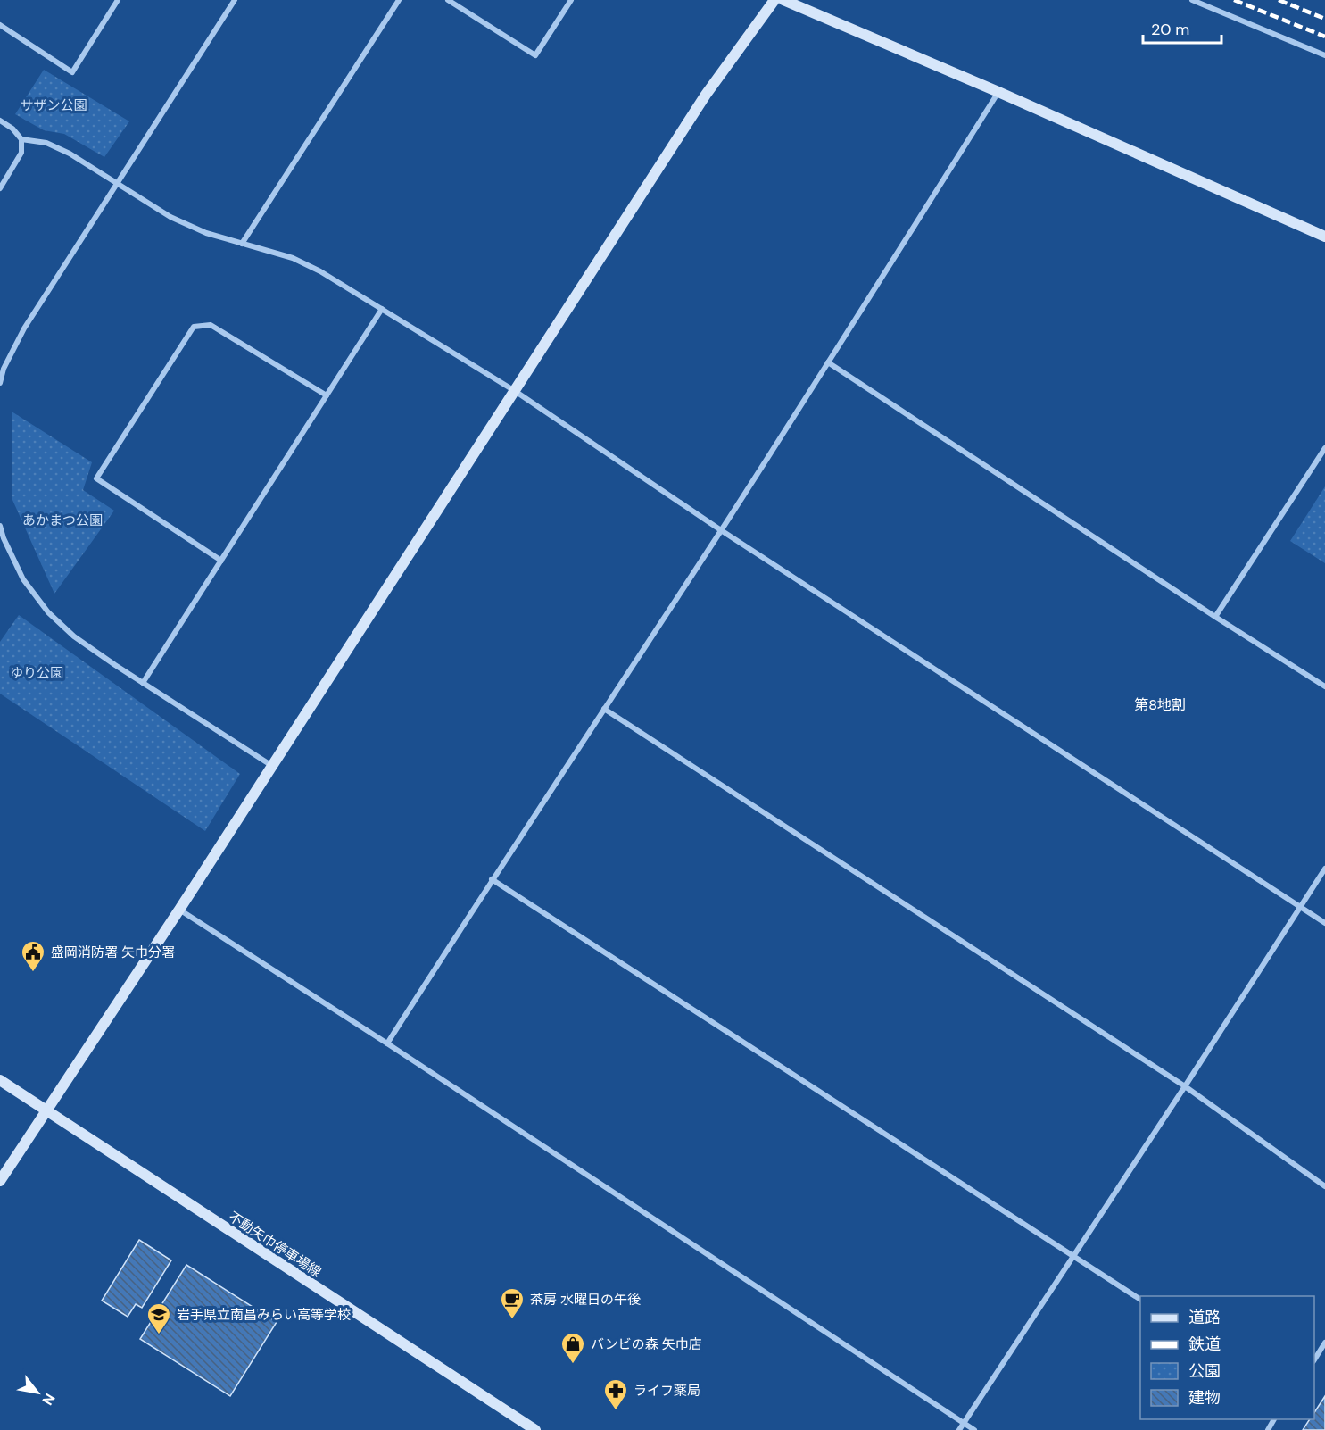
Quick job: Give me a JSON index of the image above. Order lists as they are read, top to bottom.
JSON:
{
  "streets": {
    "street": ["不動矢巾停車場線"]
  },
  "districts": ["第8地割"],
  "parks": ["サザン公園", "あかまつ公園", "ゆり公園"],
  "places": {
    "public building": ["盛岡消防署 矢巾分署"],
    "cafe": ["茶房 水曜日の午後"],
    "school or university": ["岩手県立南昌みらい高等学校"],
    "shop": ["バンビの森 矢巾店"],
    "pharmacy": ["ライフ薬局"]
  },
  "legend": [
    "道路",
    "鉄道",
    "公園",
    "建物"
  ],
  "scale_bar": "20 m",
  "north": "bottom right"
}
